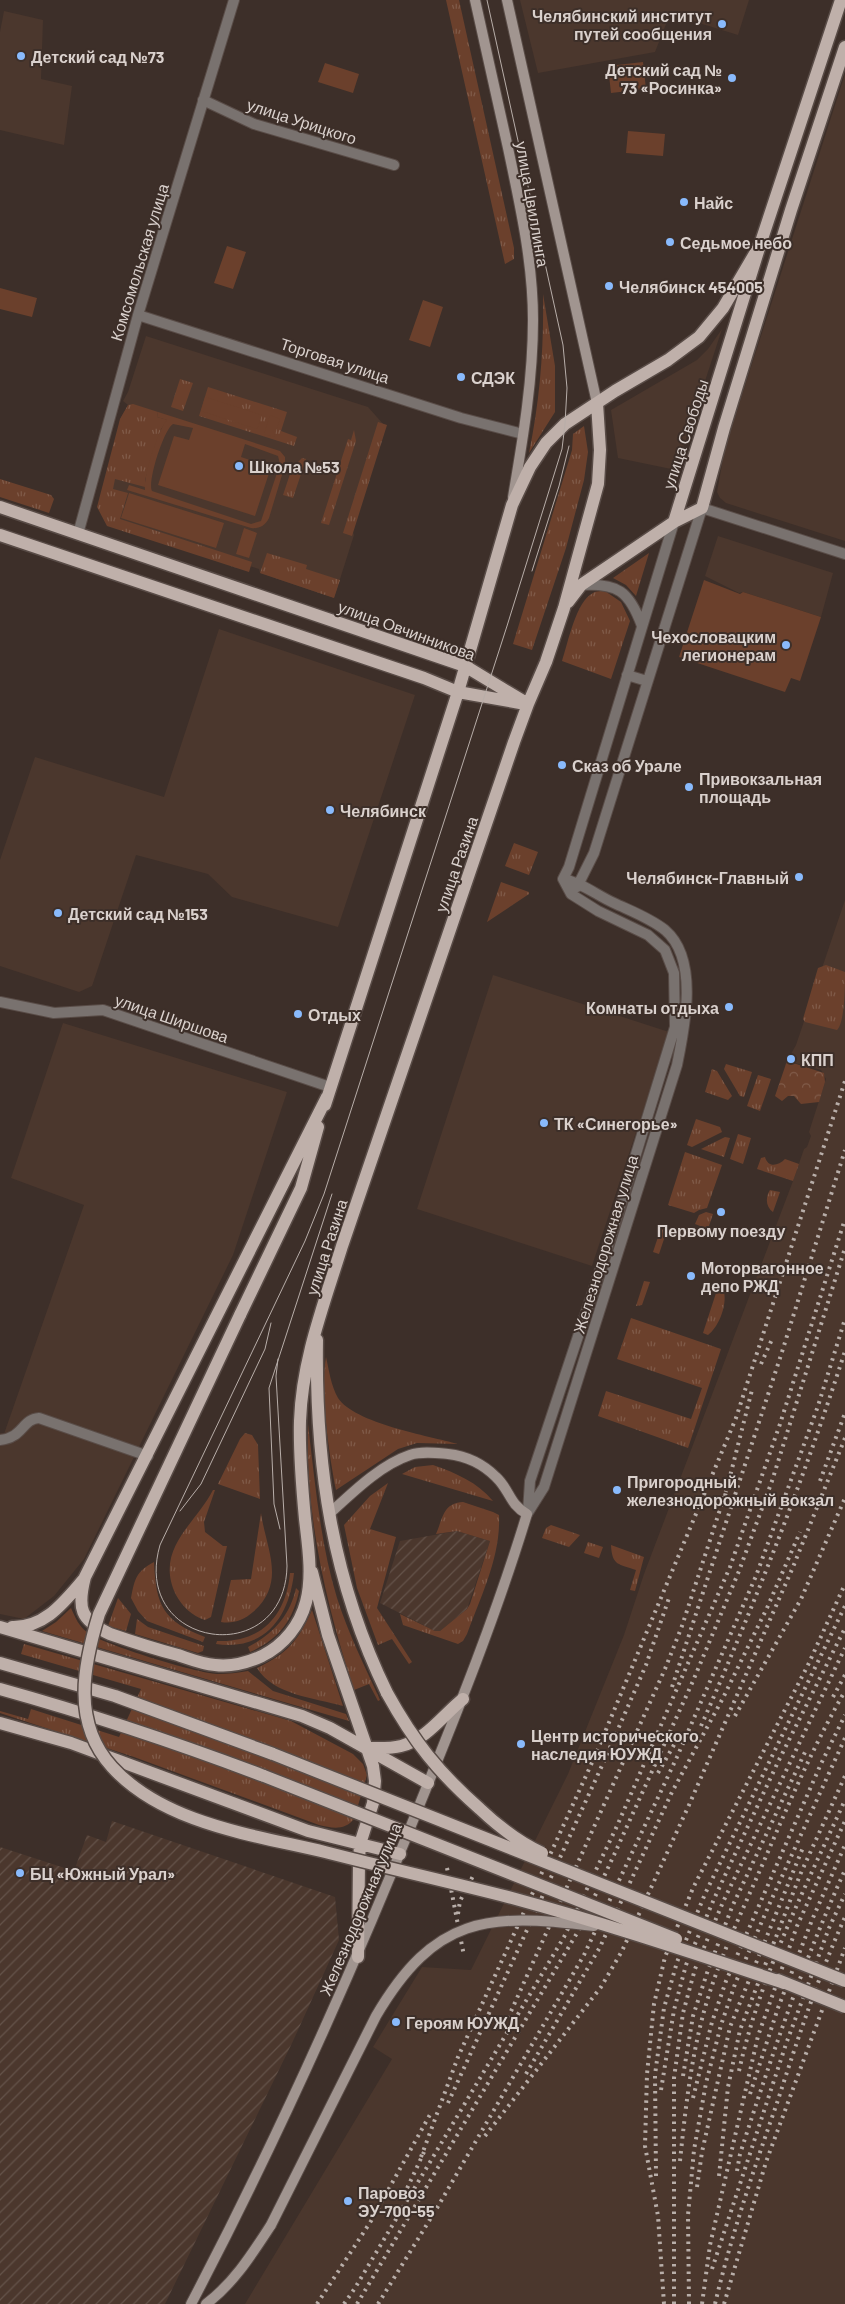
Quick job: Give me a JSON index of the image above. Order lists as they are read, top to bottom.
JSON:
{
  "streets": {
    "main road": [
      "улица Цвиллинга",
      "улица Свободы",
      "улица Овчинникова",
      "улица Разина",
      "Железнодорожная улица"
    ],
    "street": [
      "улица Урицкого",
      "Комсомольская улица",
      "Торговая улица",
      "улица Ширшова"
    ]
  },
  "crossings": [
    ["улица Урицкого", "Комсомольская улица"],
    ["улица Цвиллинга", "Торговая улица"],
    ["улица Цвиллинга", "улица Разина"],
    ["Комсомольская улица", "Торговая улица"],
    ["Комсомольская улица", "улица Овчинникова"],
    ["улица Свободы", "Железнодорожная улица"],
    ["улица Овчинникова", "улица Разина"]
  ],
  "places": [
    "Челябинский институт путей сообщения",
    "Детский сад №73",
    "Детский сад № 73 «Росинка»",
    "Найс",
    "Седьмое небо",
    "Челябинск 454005",
    "СДЭК",
    "Школа №53",
    "Чехословацким легионерам",
    "Сказ об Урале",
    "Привокзальная площадь",
    "Челябинск",
    "Челябинск-Главный",
    "Детский сад №153",
    "Комнаты отдыха",
    "Отдых",
    "КПП",
    "ТК «Синегорье»",
    "Первому поезду",
    "Моторвагонное депо РЖД",
    "Пригородный железнодорожный вокзал",
    "Центр исторического наследия ЮУЖД",
    "БЦ «Южный Урал»",
    "Героям ЮУЖД",
    "Паровоз ЭУ-700-55"
  ]
}
